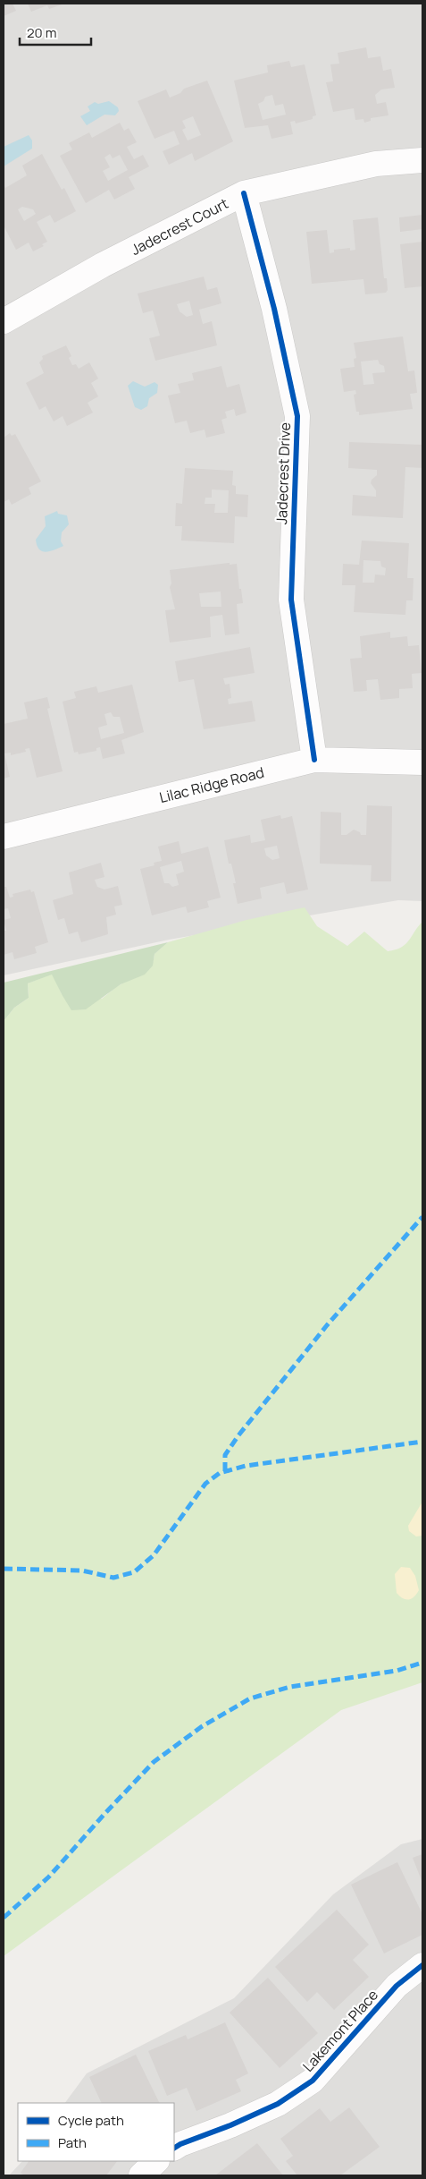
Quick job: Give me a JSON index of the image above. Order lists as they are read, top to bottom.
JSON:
{
  "streets": {
    "street": [
      "Jadecrest Court",
      "Jadecrest Drive",
      "Lilac Ridge Road",
      "Lakemont Place"
    ]
  },
  "crossings": [
    ["Jadecrest Court", "Jadecrest Drive"],
    ["Jadecrest Drive", "Lilac Ridge Road"]
  ],
  "legend": ["Cycle path", "Path"],
  "scale_bar": "20 m"
}
